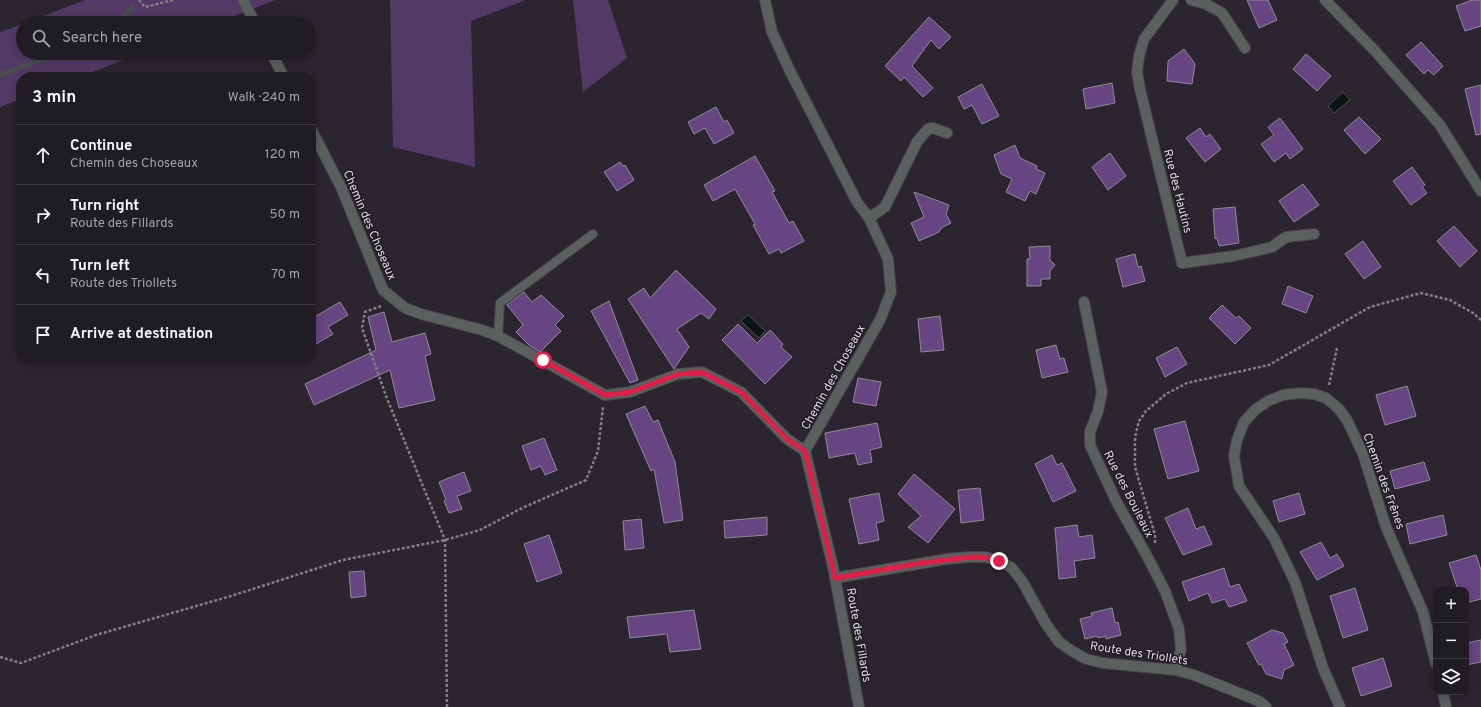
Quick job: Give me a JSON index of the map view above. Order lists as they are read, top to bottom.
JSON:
{
  "streets": {
    "street": [
      "Rue des Hautins",
      "Chemin des Choseaux",
      "Chemin des Frênes",
      "Rue des Bouleaux",
      "Route des Fillards",
      "Route des Triollets"
    ]
  },
  "crossings": [
    ["Chemin des Choseaux", "Route des Fillards"],
    ["Rue des Bouleaux", "Route des Triollets"],
    ["Route des Fillards", "Route des Triollets"]
  ],
  "page": {
    "search": "Search here",
    "heading": ["3 min", "Walk · 240 m"],
    "list": [
      ["Continue", "Chemin des Choseaux", "120 m"],
      ["Turn right", "Route des Fillards", "50 m"],
      ["Turn left", "Route des Triollets", "70 m"],
      "Arrive at destination"
    ],
    "map_buttons": ["+", "−"]
  }
}
